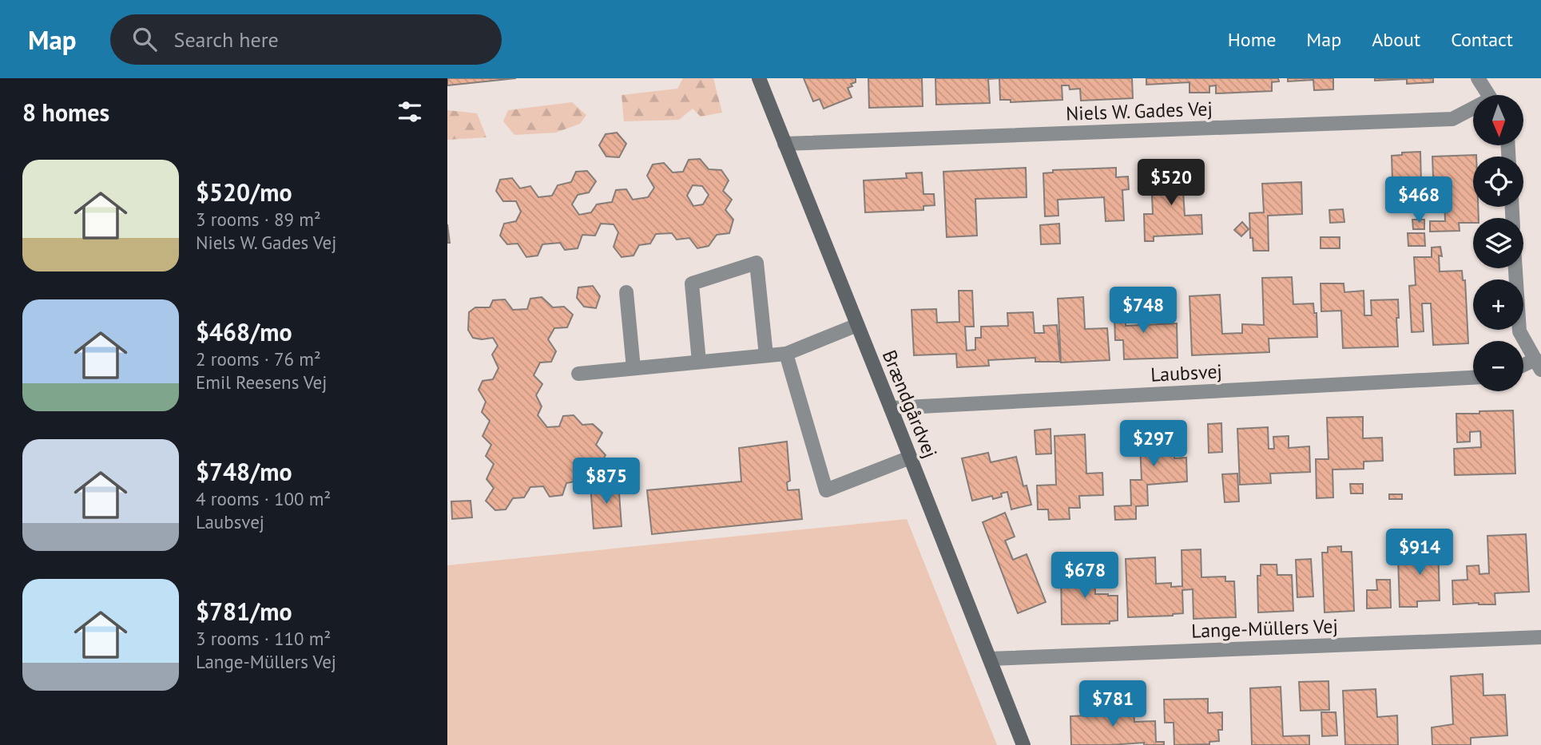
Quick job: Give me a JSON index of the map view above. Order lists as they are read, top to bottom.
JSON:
{
  "streets": {
    "street": [
      "Niels W. Gades Vej",
      "Laubsvej",
      "Brændgårdvej",
      "Lange-Müllers Vej"
    ]
  },
  "crossings": [
    ["Niels W. Gades Vej", "Brændgårdvej"],
    ["Laubsvej", "Brændgårdvej"],
    ["Brændgårdvej", "Lange-Müllers Vej"]
  ],
  "north": "bottom",
  "page": {
    "header": "Map",
    "search": "Search here",
    "nav": [
      "Home",
      "Map",
      "About",
      "Contact"
    ],
    "heading": "8 homes",
    "map_buttons": ["+", "−"],
    "list": [
      {
        "name": "$520/mo",
        "note": "3 rooms · 89 m² · Niels W. Gades Vej"
      },
      {
        "name": "$468/mo",
        "note": "2 rooms · 76 m² · Emil Reesens Vej"
      },
      {
        "name": "$748/mo",
        "note": "4 rooms · 100 m² · Laubsvej"
      },
      {
        "name": "$781/mo",
        "note": "3 rooms · 110 m² · Lange-Müllers Vej"
      }
    ],
    "price": [
      "$520",
      "$468",
      "$748",
      "$297",
      "$875",
      "$914",
      "$678",
      "$781"
    ]
  }
}
